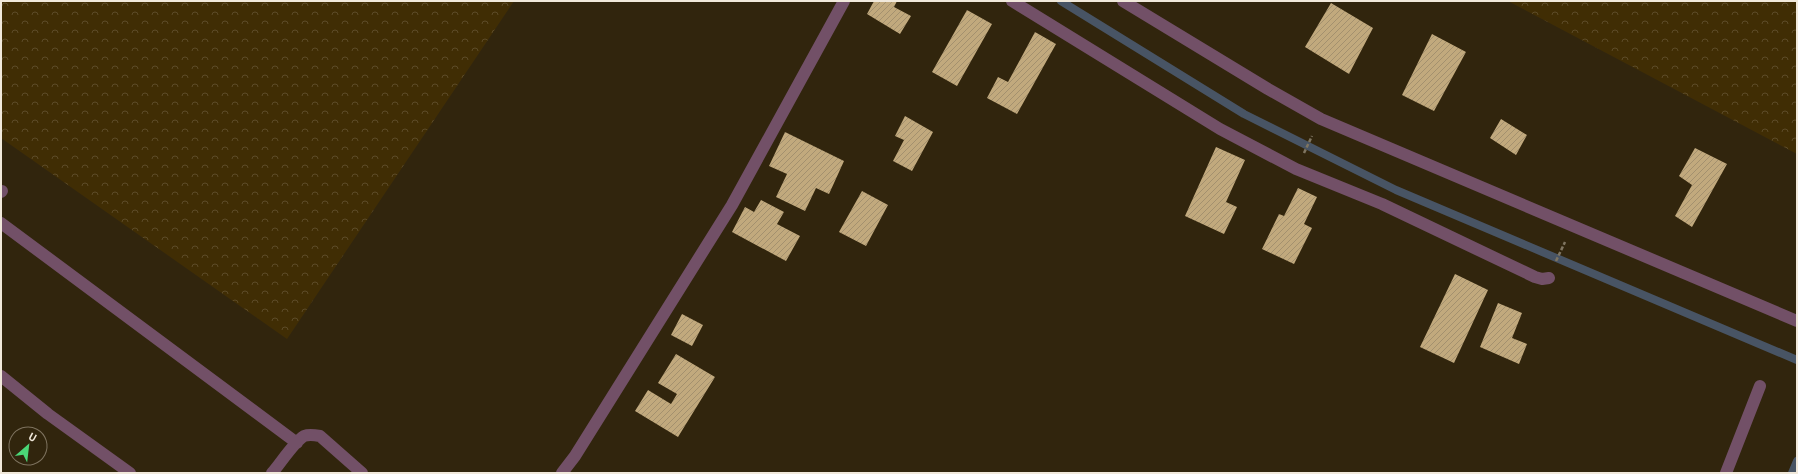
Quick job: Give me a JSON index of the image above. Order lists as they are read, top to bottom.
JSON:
{
  "north": "top right"
}
